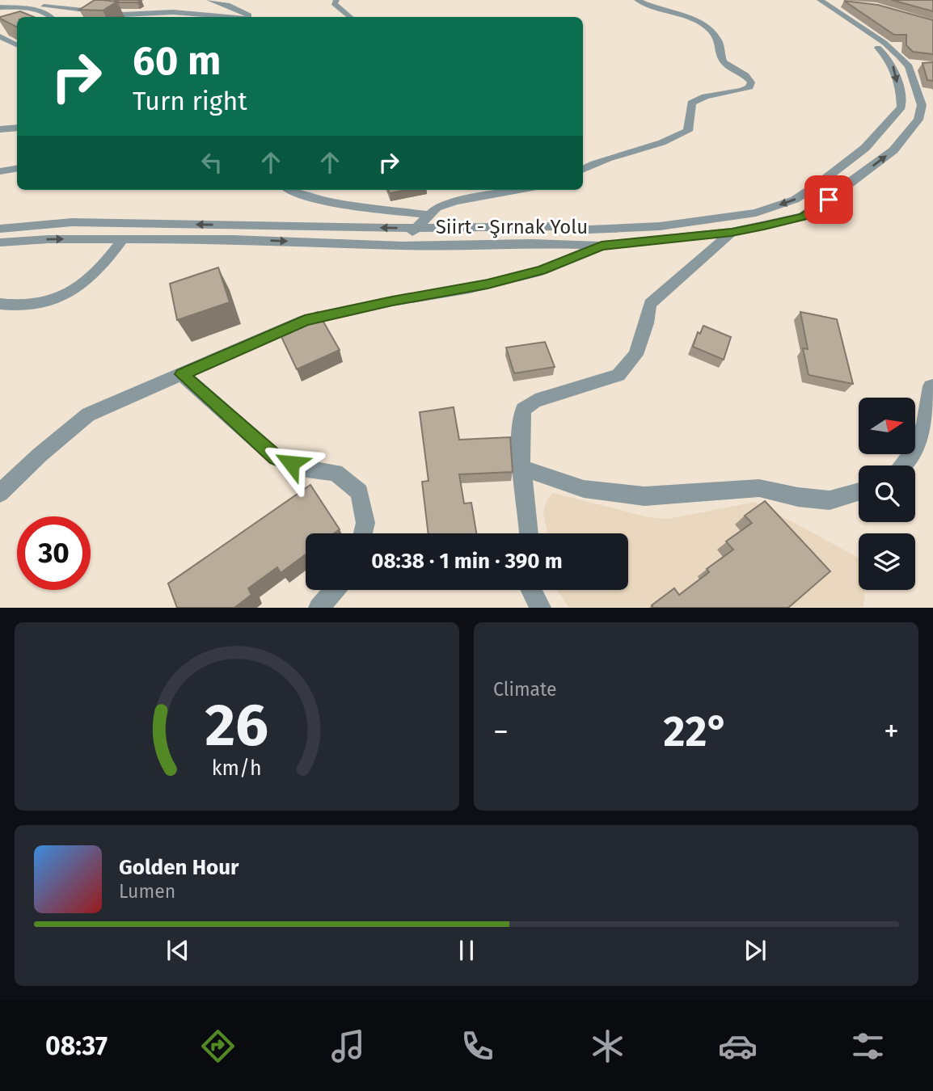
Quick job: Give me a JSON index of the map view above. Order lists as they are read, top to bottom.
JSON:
{
  "streets": {
    "street": ["Siirt - Şırnak Yolu"]
  },
  "north": "right",
  "page": {
    "turn": ["60 m", "Turn right"],
    "limit": "30",
    "trip": "08:38 · 1 min · 390 m",
    "tile": "Climate",
    "heat": ["−", "22°", "+"],
    "song": ["Golden Hour", "Lumen"],
    "tabs": "08:37",
    "gauge": ["26", "km/h"]
  }
}
